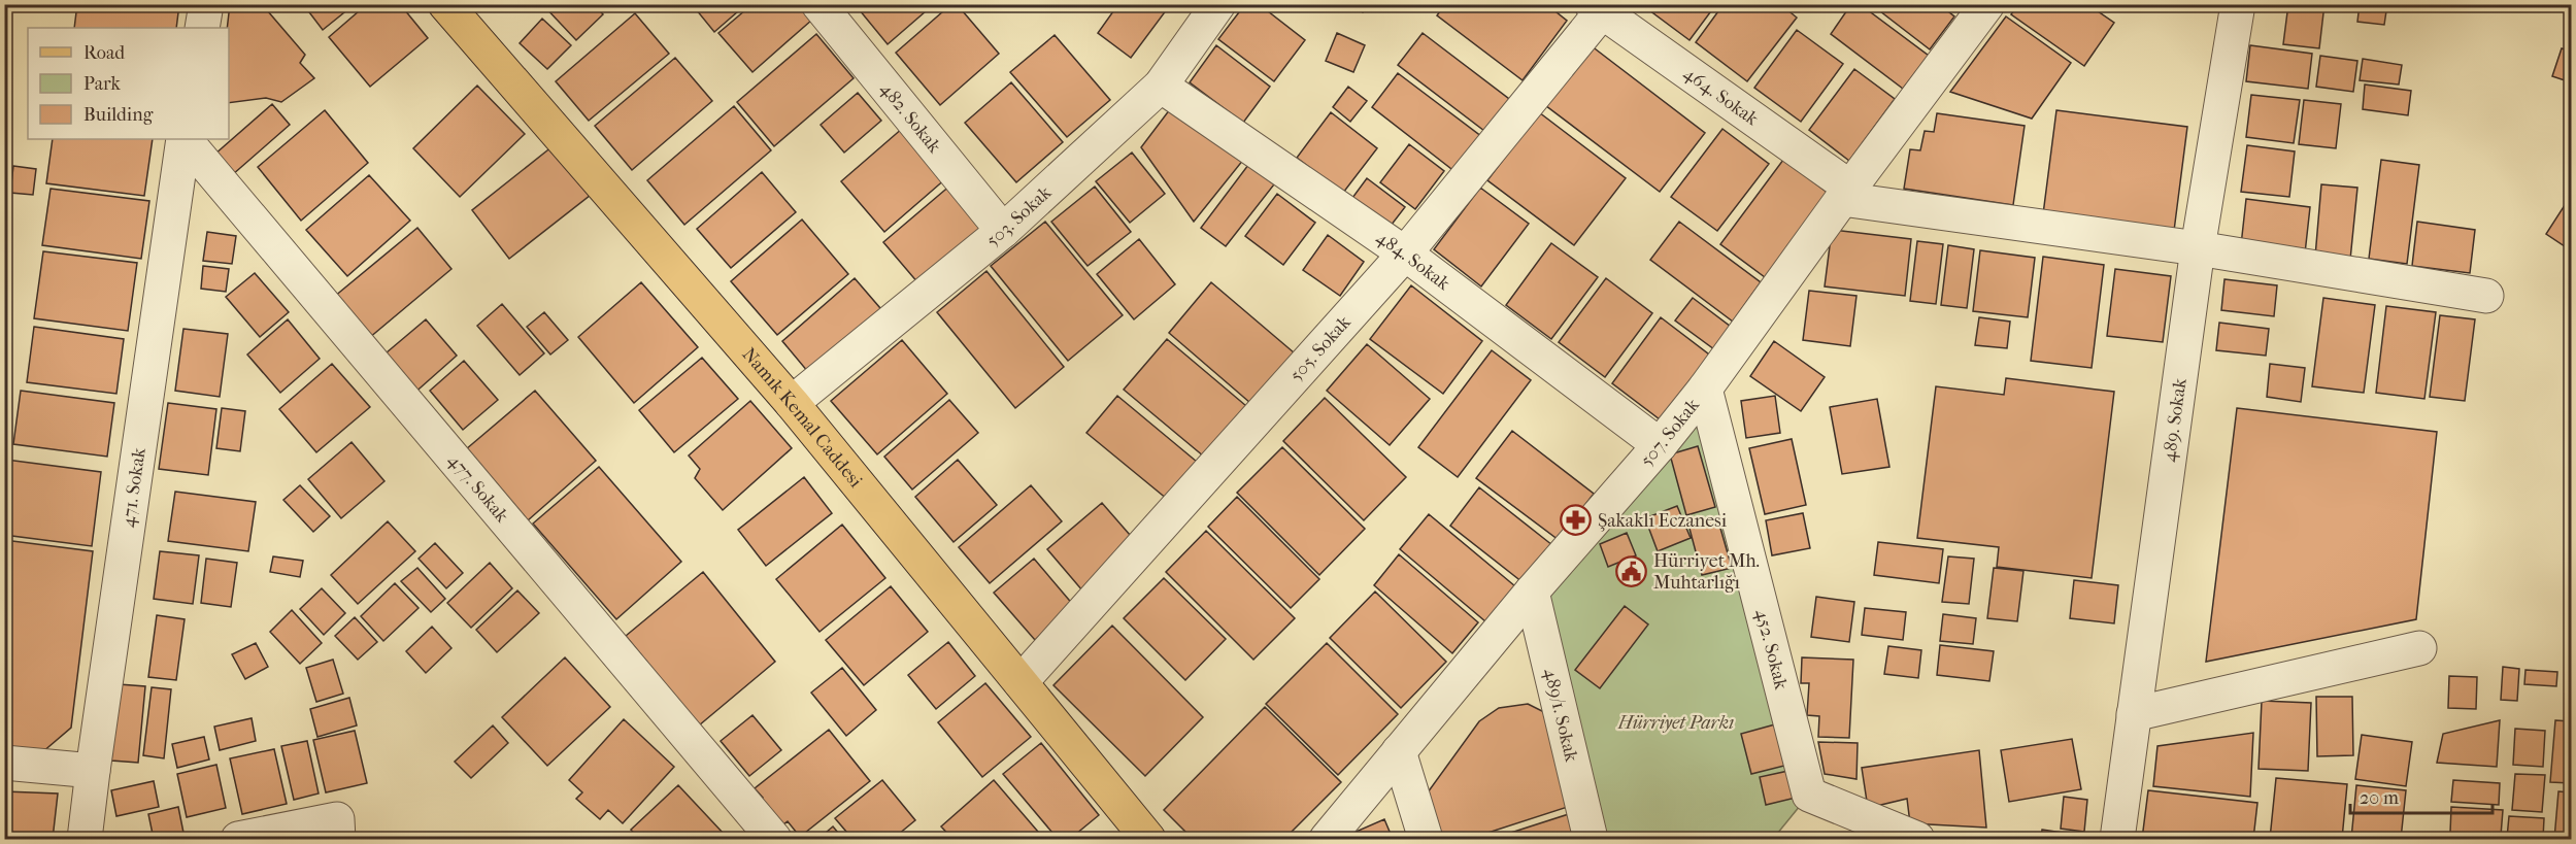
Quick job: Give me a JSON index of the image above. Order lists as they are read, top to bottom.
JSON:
{
  "streets": {
    "main road": ["Namık Kemal Caddesi"],
    "street": [
      "464. Sokak",
      "482. Sokak",
      "503. Sokak",
      "484. Sokak",
      "505. Sokak",
      "489. Sokak",
      "507. Sokak",
      "471. Sokak",
      "477. Sokak",
      "452. Sokak",
      "489/1. Sokak"
    ]
  },
  "crossings": [
    ["464. Sokak", "505. Sokak"],
    ["464. Sokak", "507. Sokak"],
    ["482. Sokak", "503. Sokak"],
    ["503. Sokak", "484. Sokak"],
    ["503. Sokak", "Namık Kemal Caddesi"],
    ["484. Sokak", "505. Sokak"],
    ["484. Sokak", "507. Sokak"],
    ["505. Sokak", "Namık Kemal Caddesi"],
    ["507. Sokak", "452. Sokak"],
    ["507. Sokak", "489/1. Sokak"]
  ],
  "parks": ["Hürriyet Parkı"],
  "places": {
    "pharmacy": ["Şakaklı Eczanesi"],
    "public building": ["Hürriyet Mh. Muhtarlığı"]
  },
  "legend": ["Road", "Park", "Building"],
  "scale_bar": "20 m"
}
